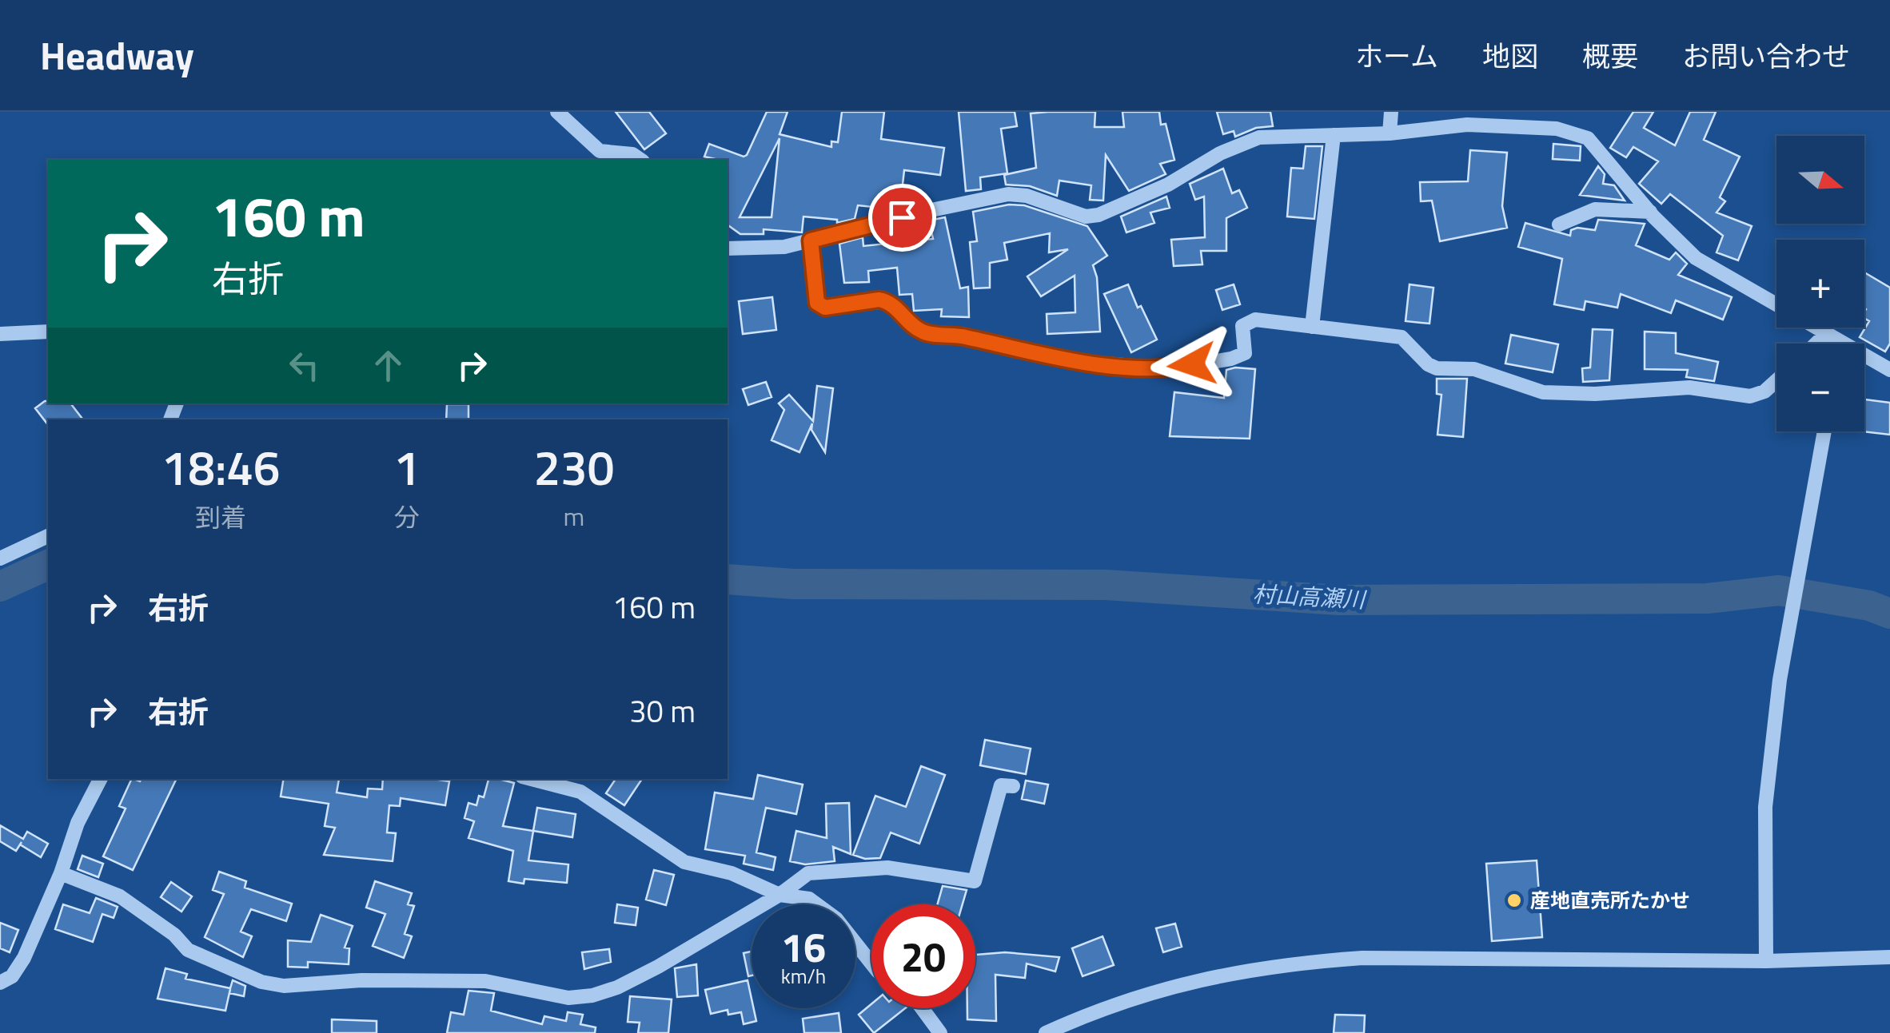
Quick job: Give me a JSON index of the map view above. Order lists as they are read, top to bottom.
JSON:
{
  "water": ["村山高瀬川"],
  "places": ["産地直売所たかせ"],
  "north": "right",
  "page": {
    "header": "Headway",
    "nav": [
      "ホーム",
      "地図",
      "概要",
      "お問い合わせ"
    ],
    "map_buttons": ["+", "−"],
    "turn": ["160 m", "右折"],
    "eta": [
      "18:46",
      "到着",
      "1",
      "分",
      "230",
      "m"
    ],
    "list": [
      {
        "name": "右折",
        "value": "160 m"
      },
      {
        "name": "右折",
        "value": "30 m"
      }
    ],
    "speed": "16 km/h",
    "limit": "20"
  }
}
